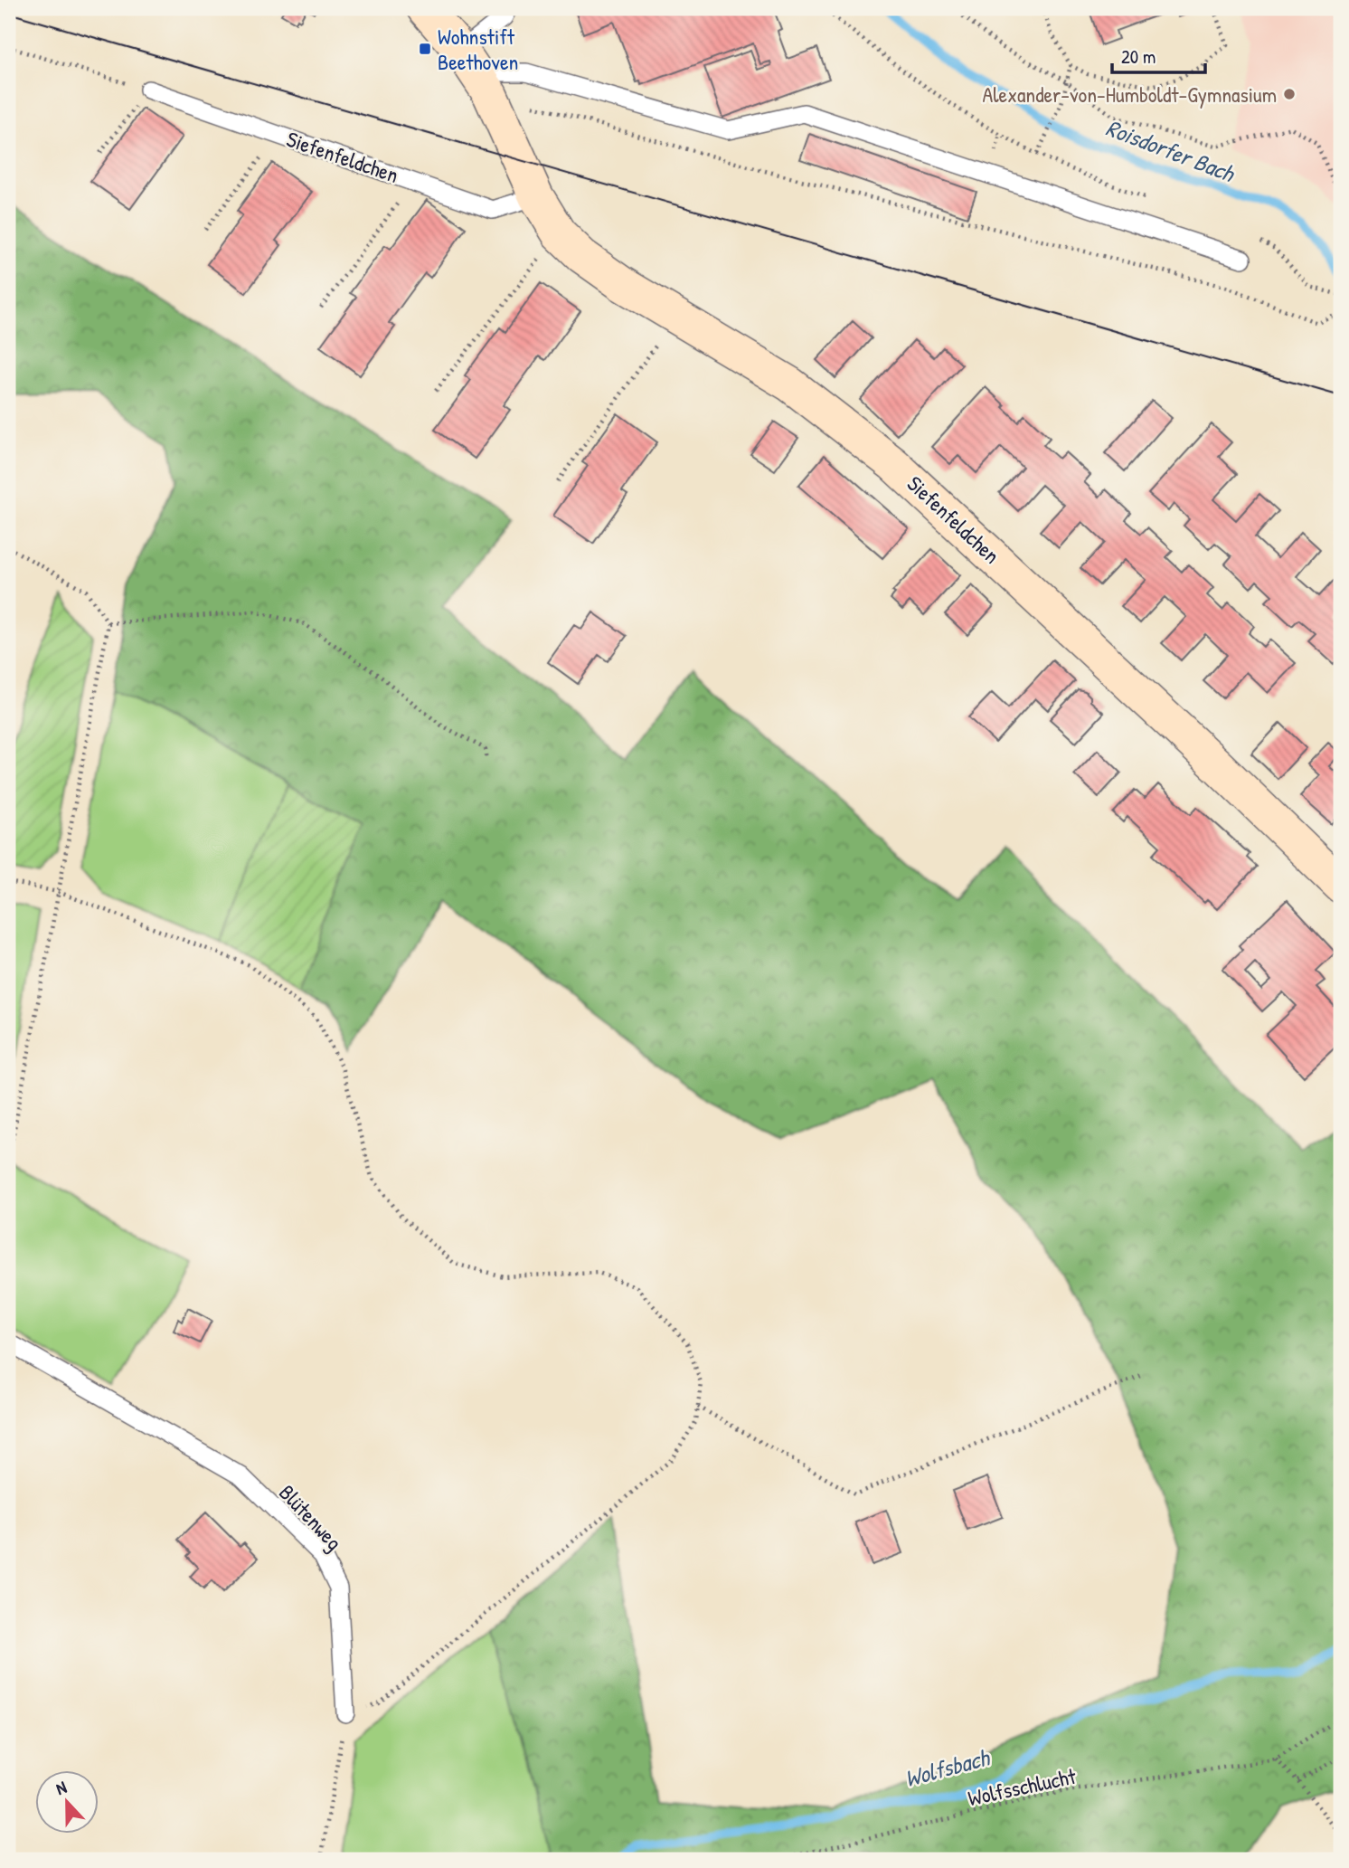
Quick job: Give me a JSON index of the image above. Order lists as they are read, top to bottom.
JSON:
{
  "streets": {
    "street": ["Siefenfeldchen"],
    "lane": ["Blütenweg"],
    "path": ["Wolfsschlucht"]
  },
  "water": ["Roisdorfer Bach", "Wolfsbach"],
  "places": {
    "transit": ["Wohnstift Beethoven"],
    "other": ["Alexander-von-Humboldt-Gymnasium"]
  },
  "scale_bar": "20 m",
  "north": "top"
}
